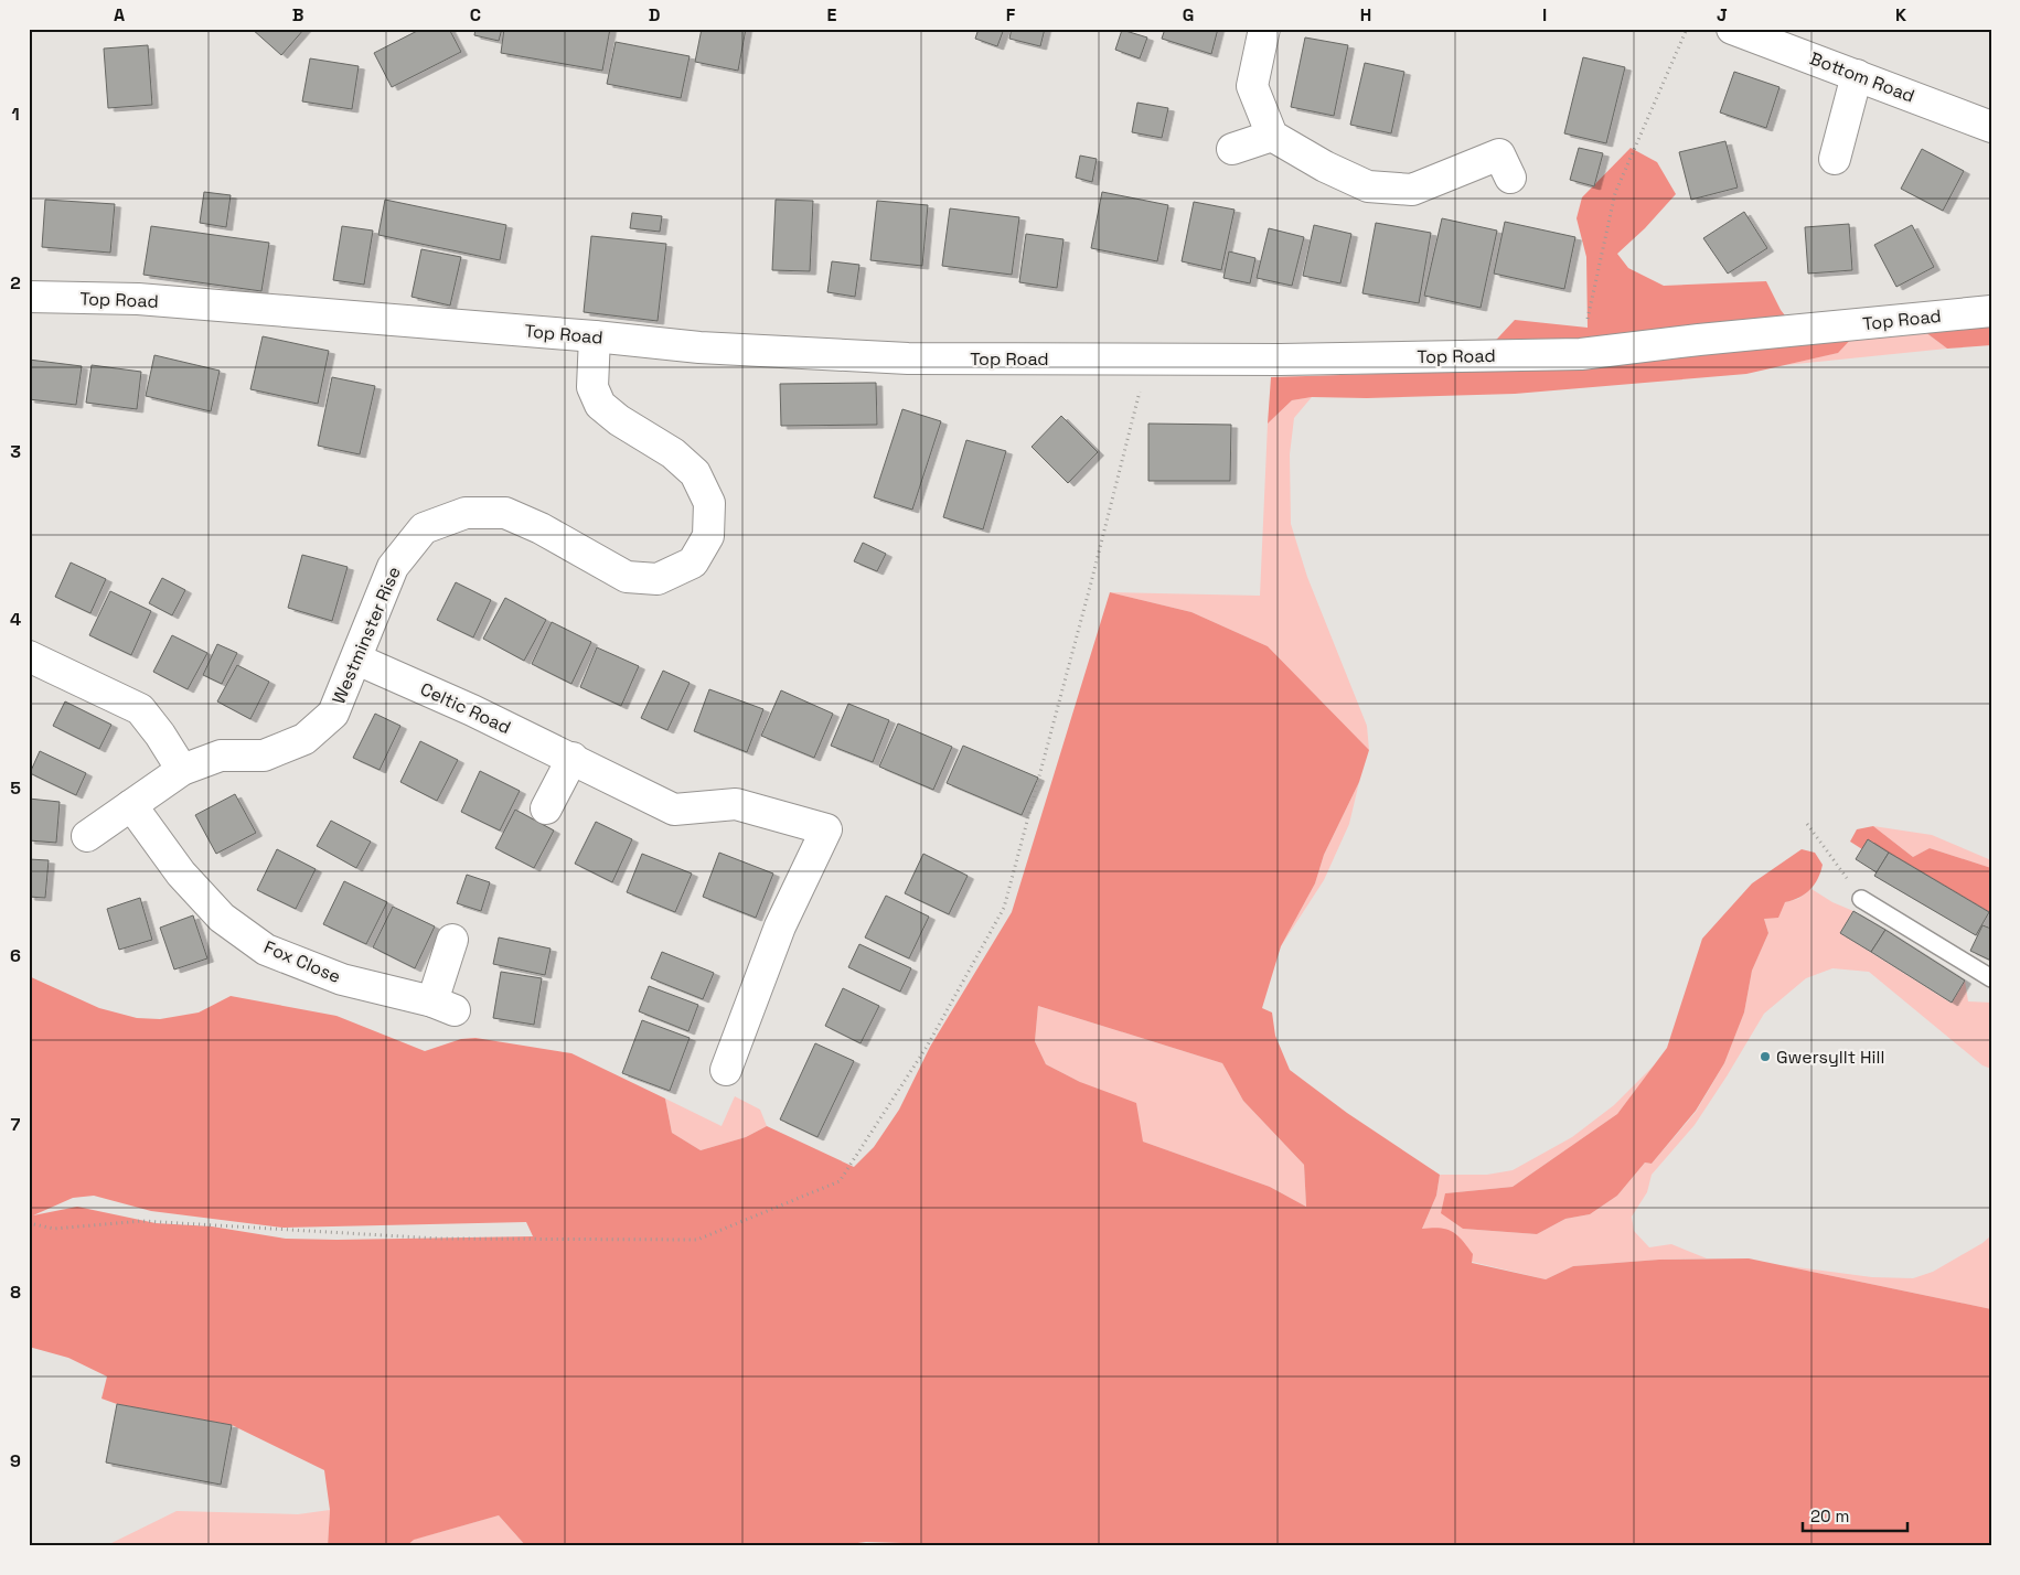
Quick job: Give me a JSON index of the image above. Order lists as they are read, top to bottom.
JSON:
{
  "streets": {
    "street": [
      "Bottom Road",
      "Top Road",
      "Westminster Rise",
      "Celtic Road",
      "Fox Close"
    ]
  },
  "crossings": [
    ["Top Road", "Westminster Rise"],
    ["Westminster Rise", "Celtic Road"],
    ["Westminster Rise", "Fox Close"]
  ],
  "places": ["Gwersyllt Hill"],
  "scale_bar": "20 m",
  "grid": {
    "columns": [
      "A",
      "B",
      "C",
      "D",
      "E",
      "F",
      "G",
      "H",
      "I",
      "J",
      "K"
    ],
    "rows": [
      "1",
      "2",
      "3",
      "4",
      "5",
      "6",
      "7",
      "8",
      "9"
    ]
  }
}
